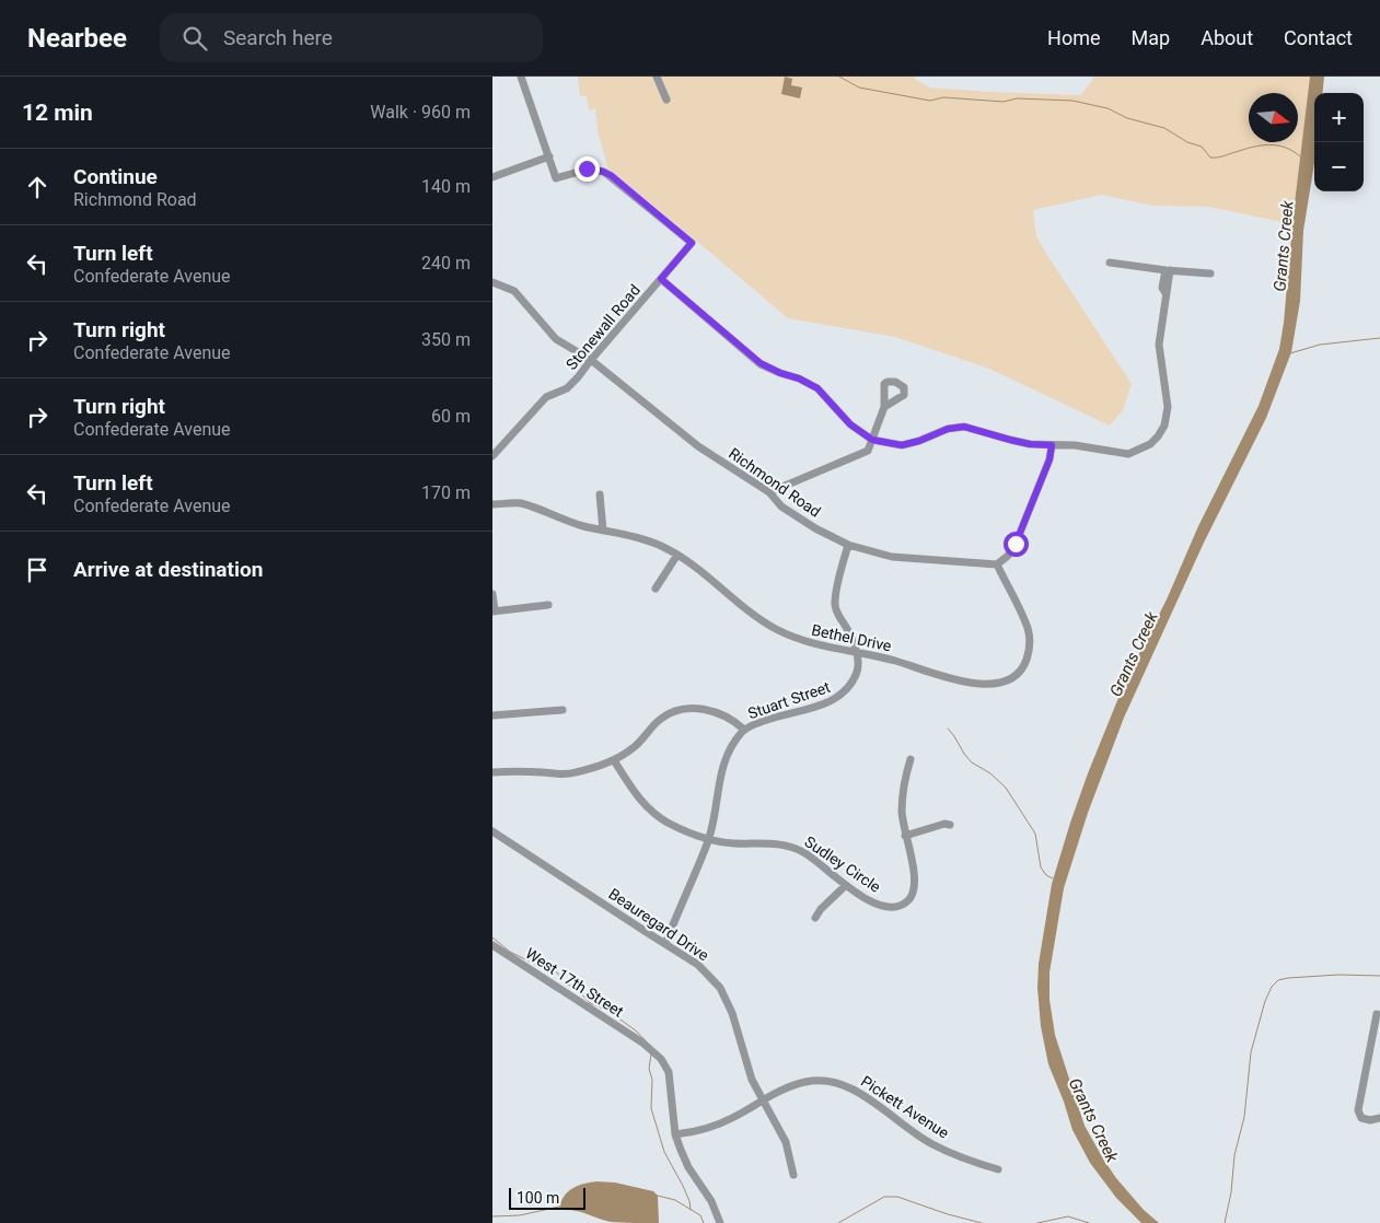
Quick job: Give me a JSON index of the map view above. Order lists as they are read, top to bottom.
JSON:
{
  "streets": {
    "street": [
      "Stonewall Road",
      "Richmond Road",
      "Bethel Drive",
      "Stuart Street",
      "Sudley Circle",
      "Beauregard Drive",
      "West 17th Street",
      "Pickett Avenue"
    ]
  },
  "crossings": [
    ["Stonewall Road", "Richmond Road"],
    ["Richmond Road", "Bethel Drive"],
    ["Richmond Road", "Stuart Street"],
    ["Bethel Drive", "Stuart Street"],
    ["Stuart Street", "Sudley Circle"],
    ["Stuart Street", "Beauregard Drive"],
    ["Beauregard Drive", "Pickett Avenue"],
    ["West 17th Street", "Pickett Avenue"]
  ],
  "water": ["Grants Creek"],
  "scale_bar": "100 m",
  "north": "right",
  "page": {
    "header": "Nearbee",
    "search": "Search here",
    "nav": [
      "Home",
      "Map",
      "About",
      "Contact"
    ],
    "heading": ["12 min", "Walk · 960 m"],
    "map_buttons": ["+", "−"],
    "list": [
      ["Continue", "Richmond Road", "140 m"],
      ["Turn left", "Confederate Avenue", "240 m"],
      ["Turn right", "Confederate Avenue", "350 m"],
      ["Turn right", "Confederate Avenue", "60 m"],
      ["Turn left", "Confederate Avenue", "170 m"],
      "Arrive at destination"
    ],
    "scale": "100 m"
  }
}
